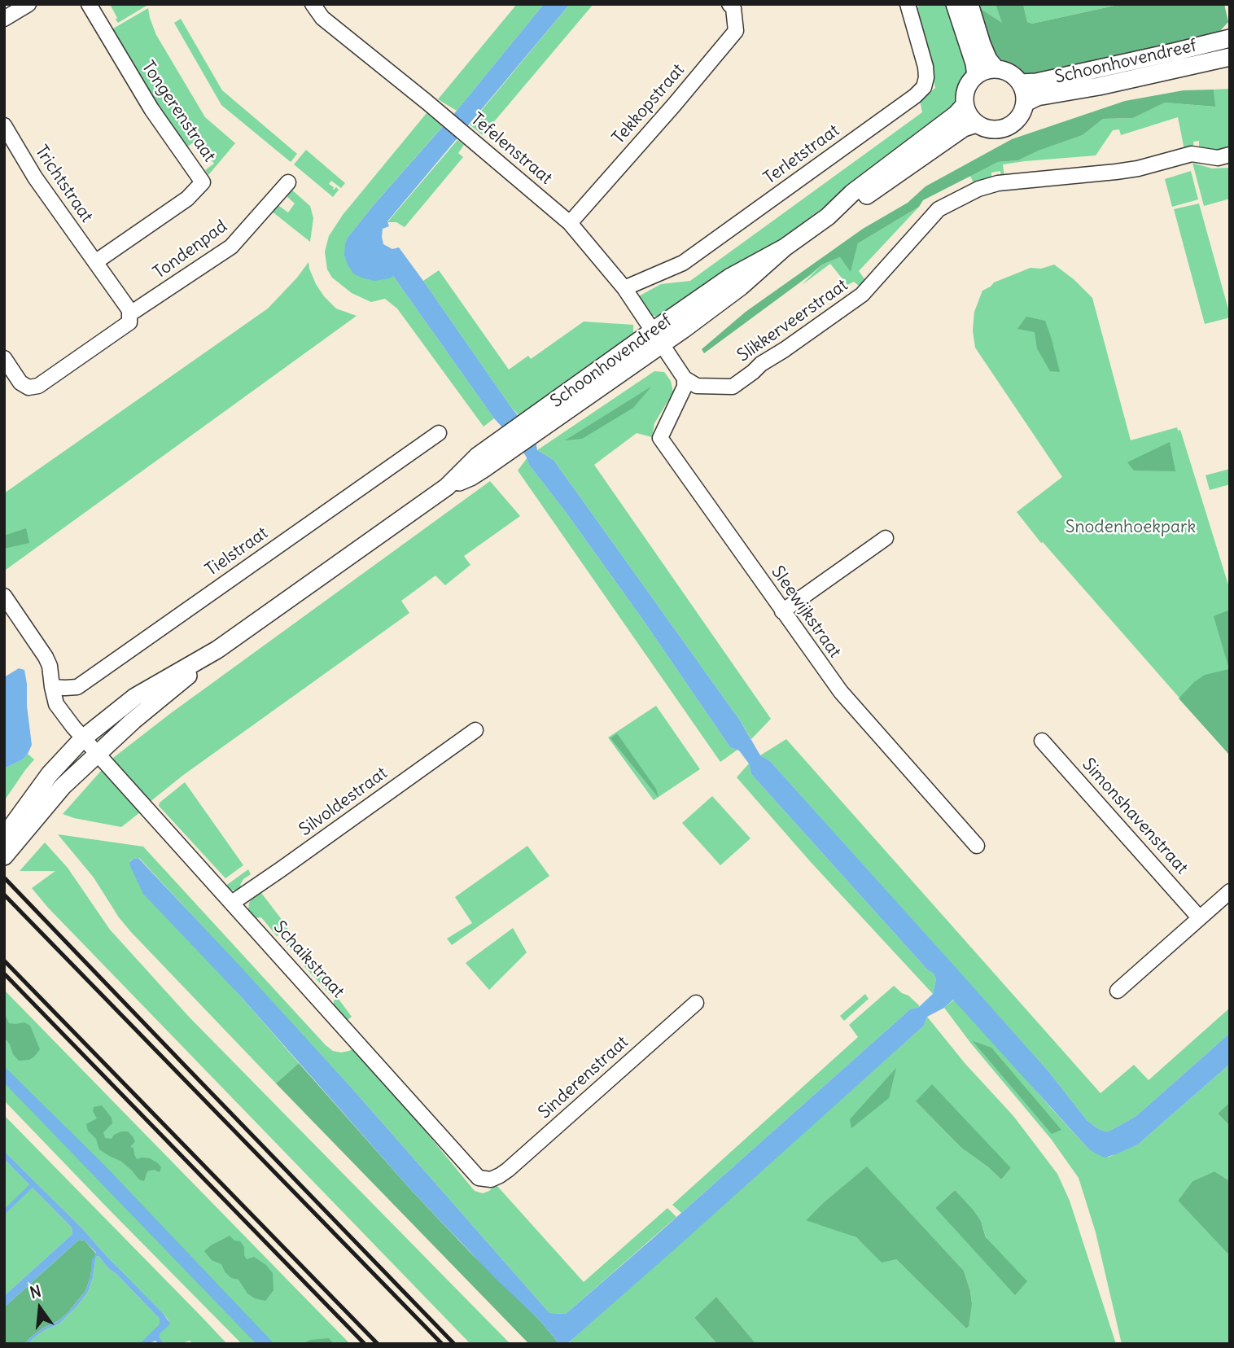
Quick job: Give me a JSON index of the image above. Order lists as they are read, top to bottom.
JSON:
{
  "streets": {
    "street": [
      "Schoonhovendreef",
      "Tekkopstraat",
      "Tongerenstraat",
      "Tefelenstraat",
      "Terletstraat",
      "Trichtstraat",
      "Tondenpad",
      "Slikkerveerstraat",
      "Tielstraat",
      "Sleewijkstraat",
      "Silvoldestraat",
      "Simonshavenstraat",
      "Schaikstraat",
      "Sinderenstraat"
    ]
  },
  "crossings": [
    ["Schoonhovendreef", "Tefelenstraat"],
    ["Schoonhovendreef", "Schaikstraat"],
    ["Tekkopstraat", "Tefelenstraat"],
    ["Tongerenstraat", "Trichtstraat"],
    ["Tefelenstraat", "Terletstraat"],
    ["Slikkerveerstraat", "Sleewijkstraat"],
    ["Tielstraat", "Schaikstraat"],
    ["Silvoldestraat", "Schaikstraat"],
    ["Schaikstraat", "Sinderenstraat"]
  ],
  "parks": ["Snodenhoekpark"],
  "north": "top"
}
